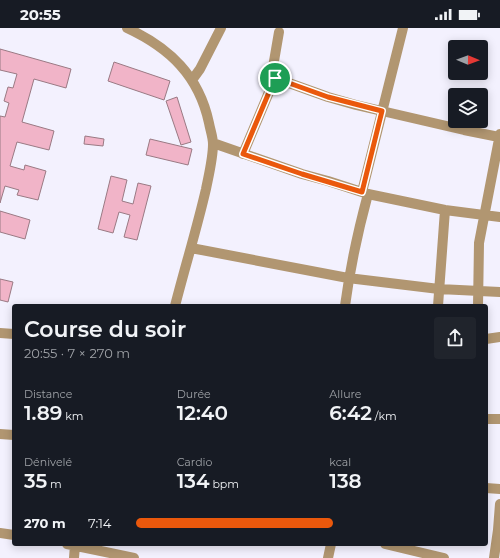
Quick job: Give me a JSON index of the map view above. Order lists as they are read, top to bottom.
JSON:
{
  "north": "right",
  "page": {
    "status": "20:55",
    "heading": ["Course du soir", "20:55 · 7 × 270 m"],
    "stats": [
      ["Distance", "1.89 km"],
      ["Durée", "12:40"],
      ["Allure", "6:42 /km"],
      ["Dénivelé", "35 m"],
      ["Cardio", "134 bpm"],
      ["kcal", "138"]
    ],
    "list": [
      {
        "name": "270 m",
        "note": "7:14"
      }
    ]
  }
}
